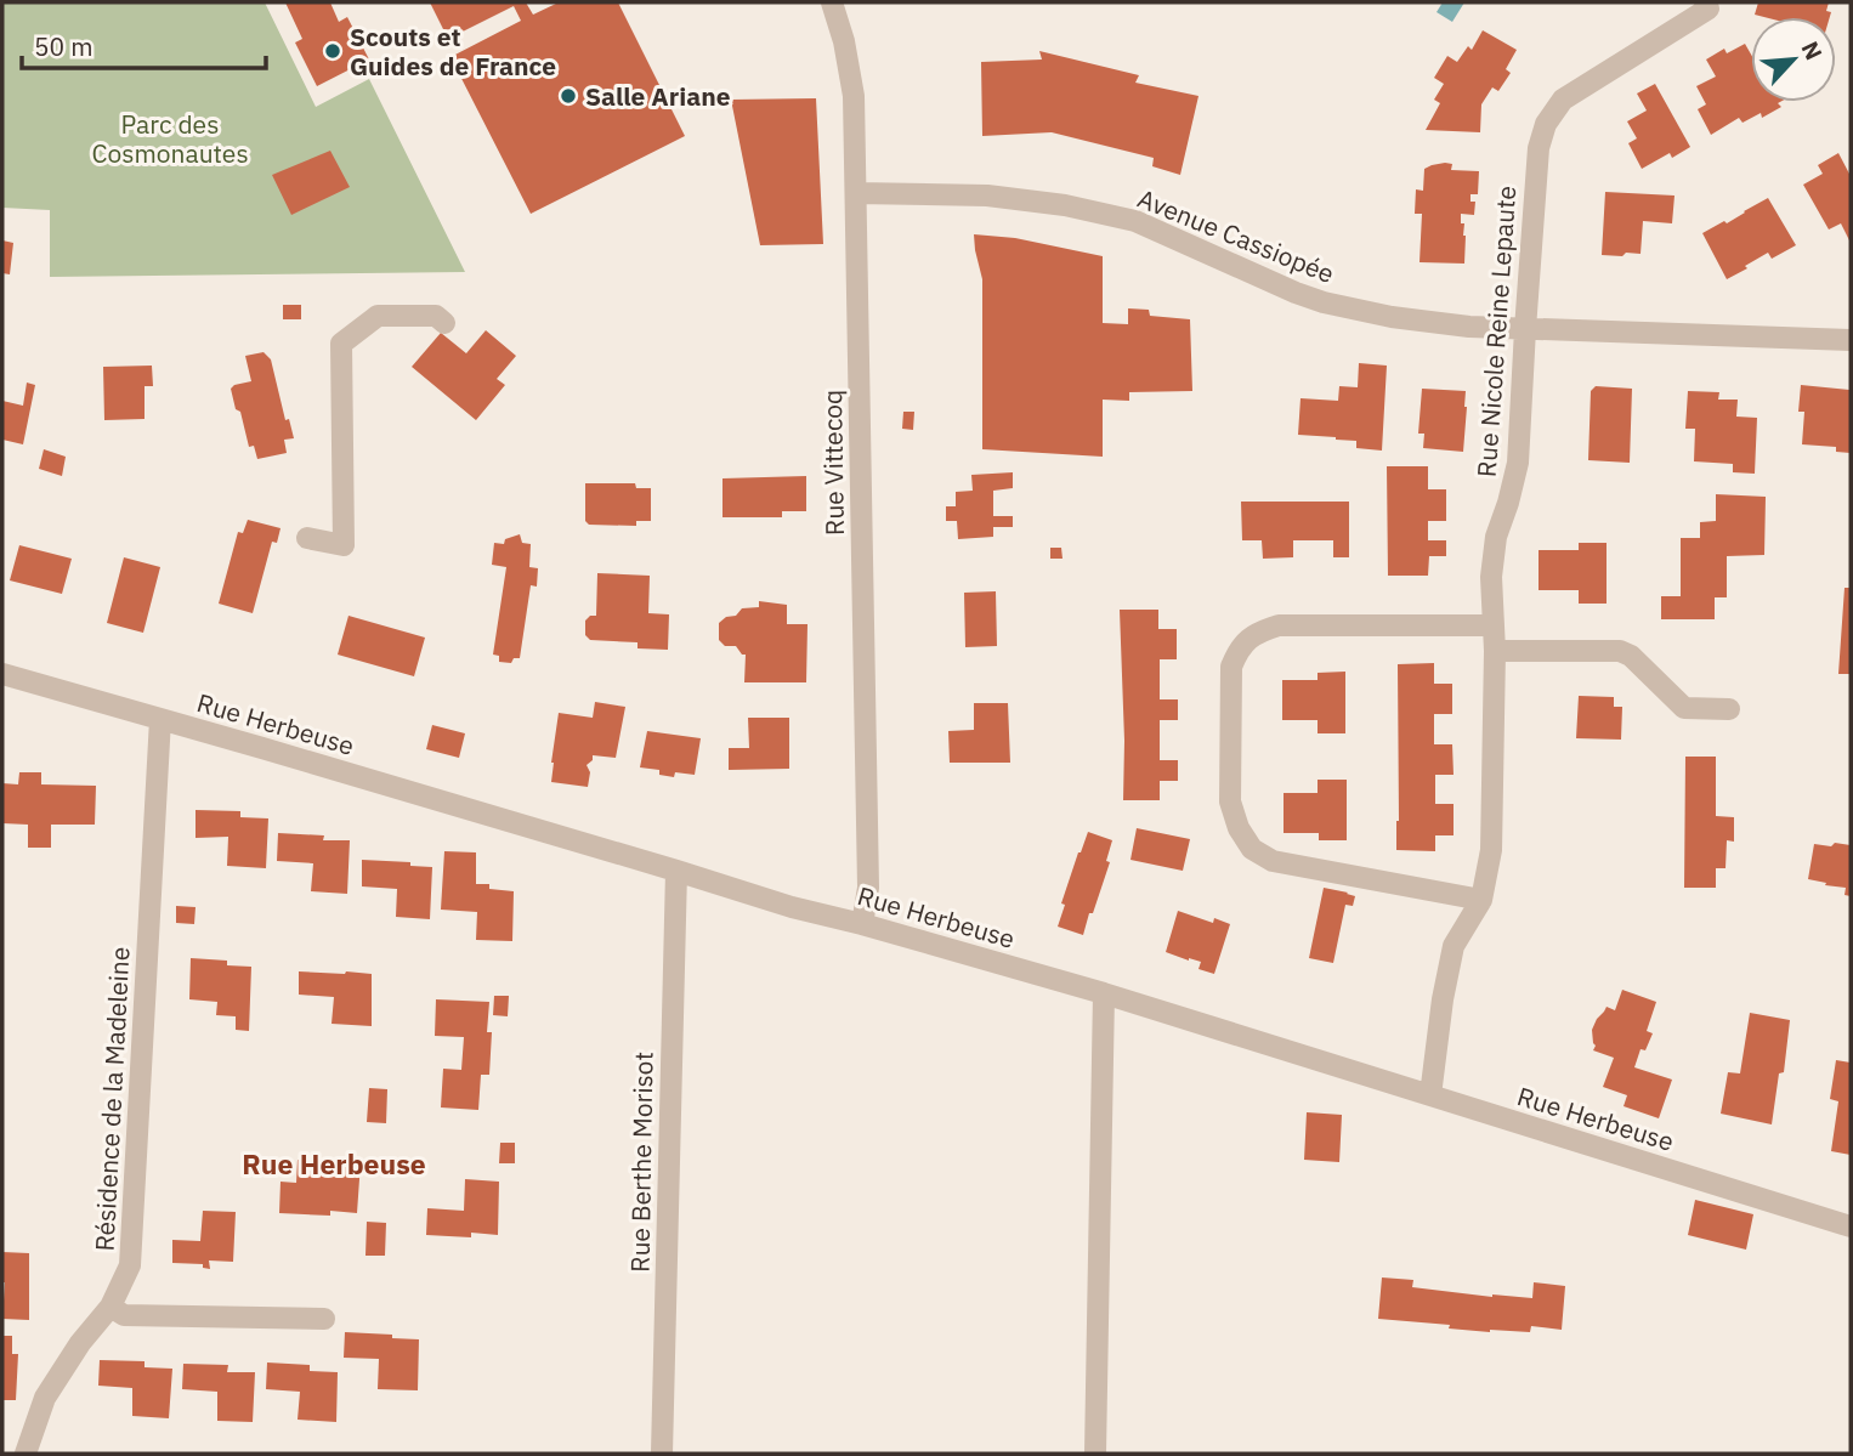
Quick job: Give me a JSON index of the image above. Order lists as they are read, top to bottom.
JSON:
{
  "streets": {
    "street": [
      "Avenue Cassiopée",
      "Rue Nicole Reine Lepaute",
      "Rue Vittecoq",
      "Rue Herbeuse",
      "Résidence de la Madeleine",
      "Rue Berthe Morisot"
    ]
  },
  "crossings": [
    ["Avenue Cassiopée", "Rue Nicole Reine Lepaute"],
    ["Avenue Cassiopée", "Rue Vittecoq"],
    ["Rue Nicole Reine Lepaute", "Rue Herbeuse"],
    ["Rue Vittecoq", "Rue Herbeuse"],
    ["Rue Herbeuse", "Résidence de la Madeleine"],
    ["Rue Herbeuse", "Rue Berthe Morisot"]
  ],
  "districts": ["Rue Herbeuse"],
  "parks": ["Parc des Cosmonautes"],
  "places": ["Scouts et Guides de France", "Salle Ariane"],
  "scale_bar": "50 m",
  "north": "top right"
}
